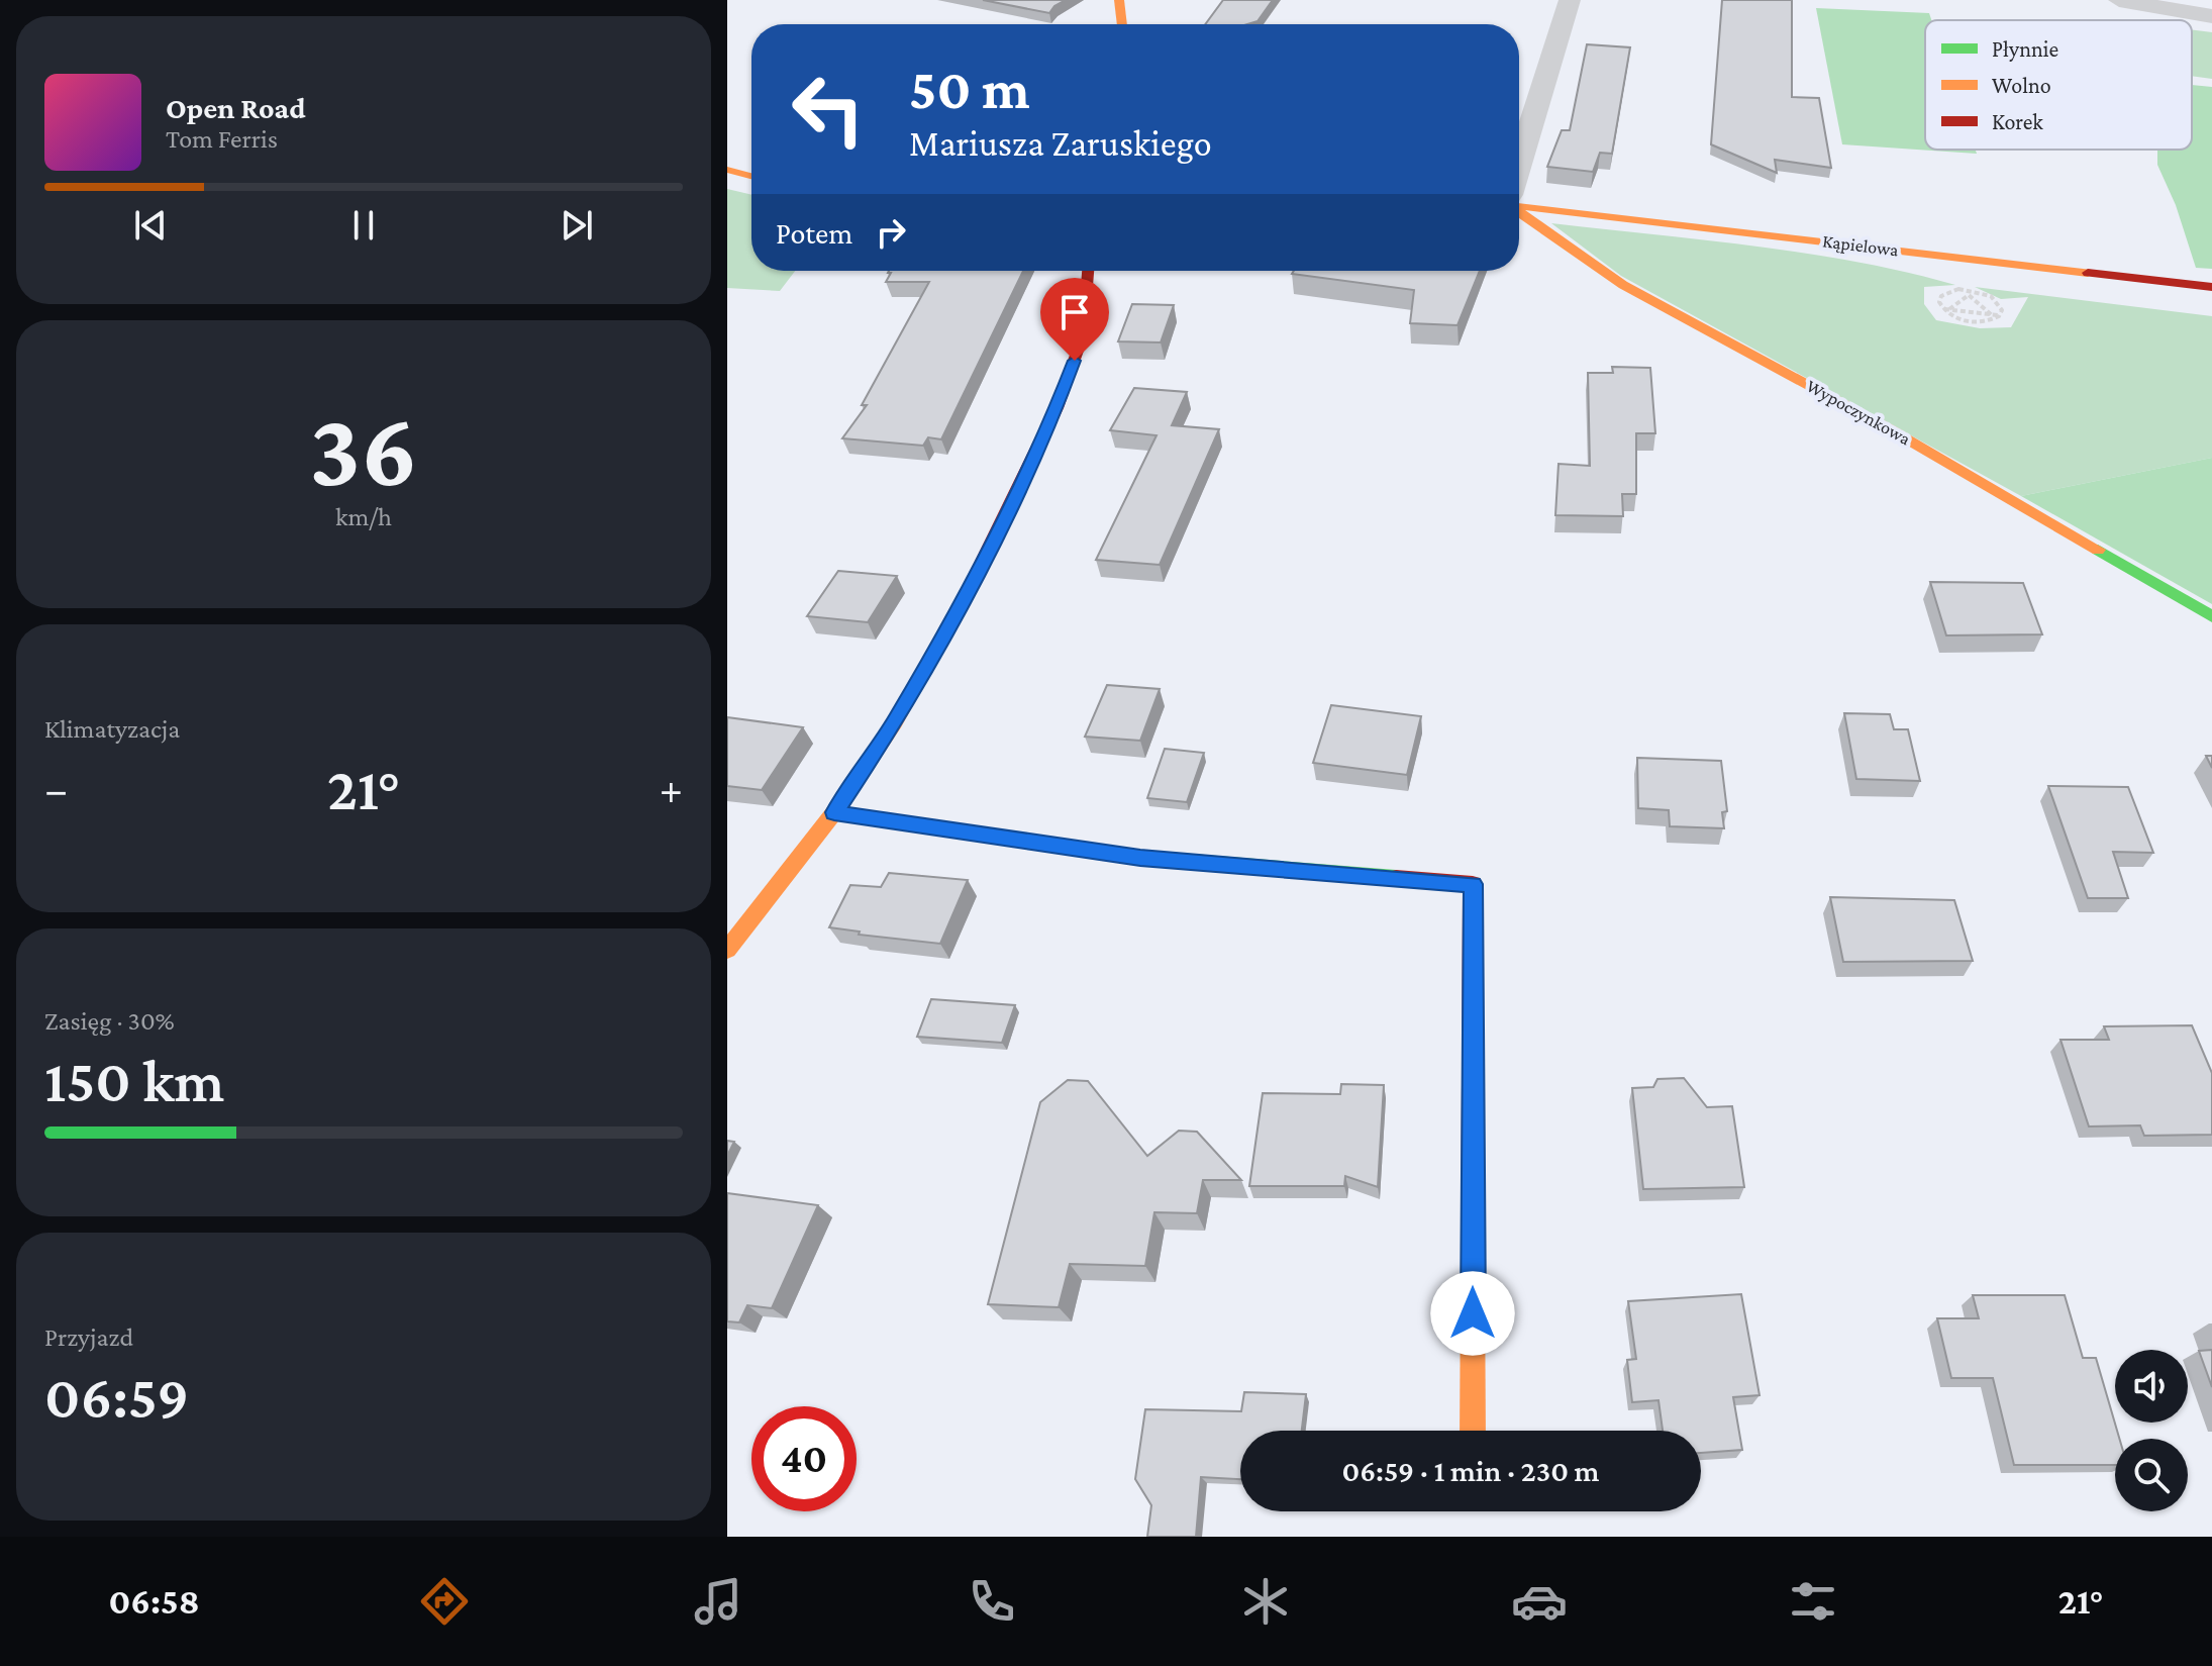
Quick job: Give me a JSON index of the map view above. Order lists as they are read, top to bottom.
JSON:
{
  "streets": {
    "street": ["Kąpielowa", "Wypoczynkowa"]
  },
  "legend": ["Płynnie", "Wolno", "Korek"],
  "page": {
    "turn": ["50 m", "Mariusza Zaruskiego"],
    "song": ["Open Road", "Tom Ferris"],
    "then": "Potem",
    "tile": [
      ["36", "km/h"],
      "Klimatyzacja",
      ["Zasięg · 30%", "150 km"],
      ["Przyjazd", "06:59"]
    ],
    "heat": ["−", "21°", "+"],
    "limit": "40",
    "trip": "06:59 · 1 min · 230 m",
    "tabs": ["06:58", "21°"]
  }
}
